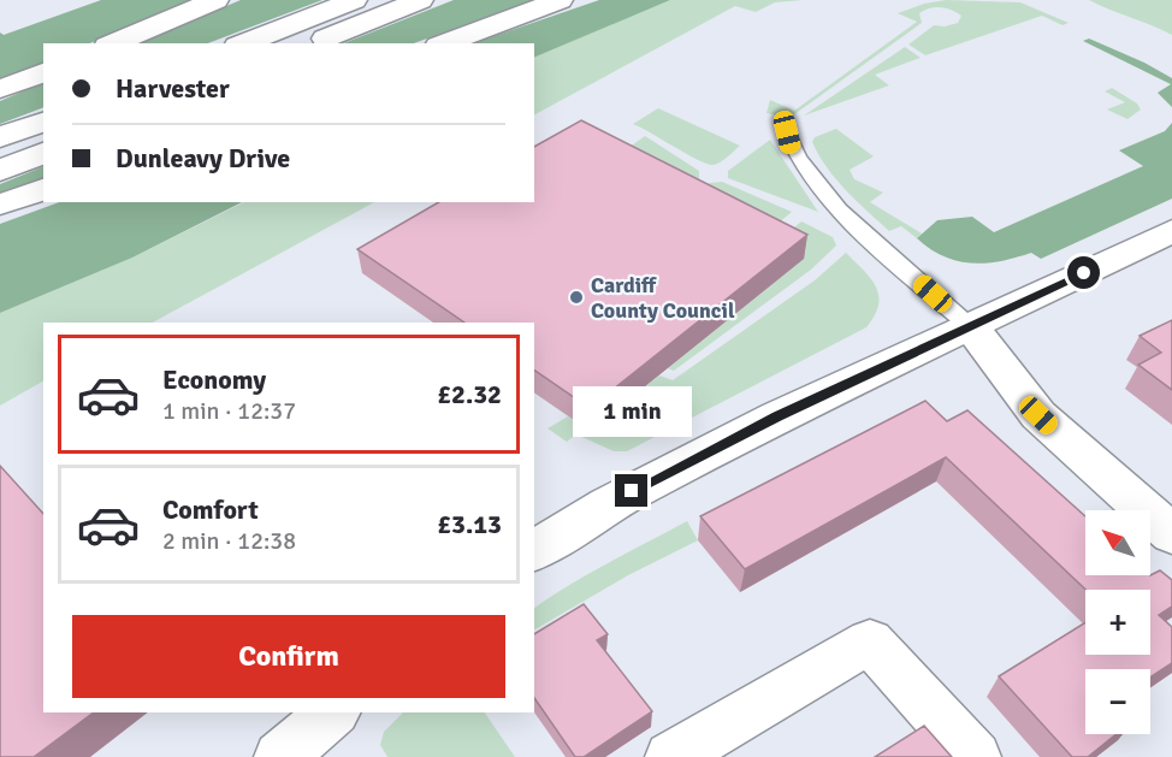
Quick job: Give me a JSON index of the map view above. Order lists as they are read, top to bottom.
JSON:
{
  "places": ["Cardiff County Council"],
  "north": "top left",
  "page": {
    "banner": ["Harvester", "Dunleavy Drive"],
    "list": [
      {
        "name": "Economy",
        "note": "1 min · 12:37",
        "value": "£2.32"
      },
      {
        "name": "Comfort",
        "note": "2 min · 12:38",
        "value": "£3.13"
      }
    ],
    "bubble": "1 min",
    "map_buttons": ["+", "−"],
    "buttons": "Confirm"
  }
}
